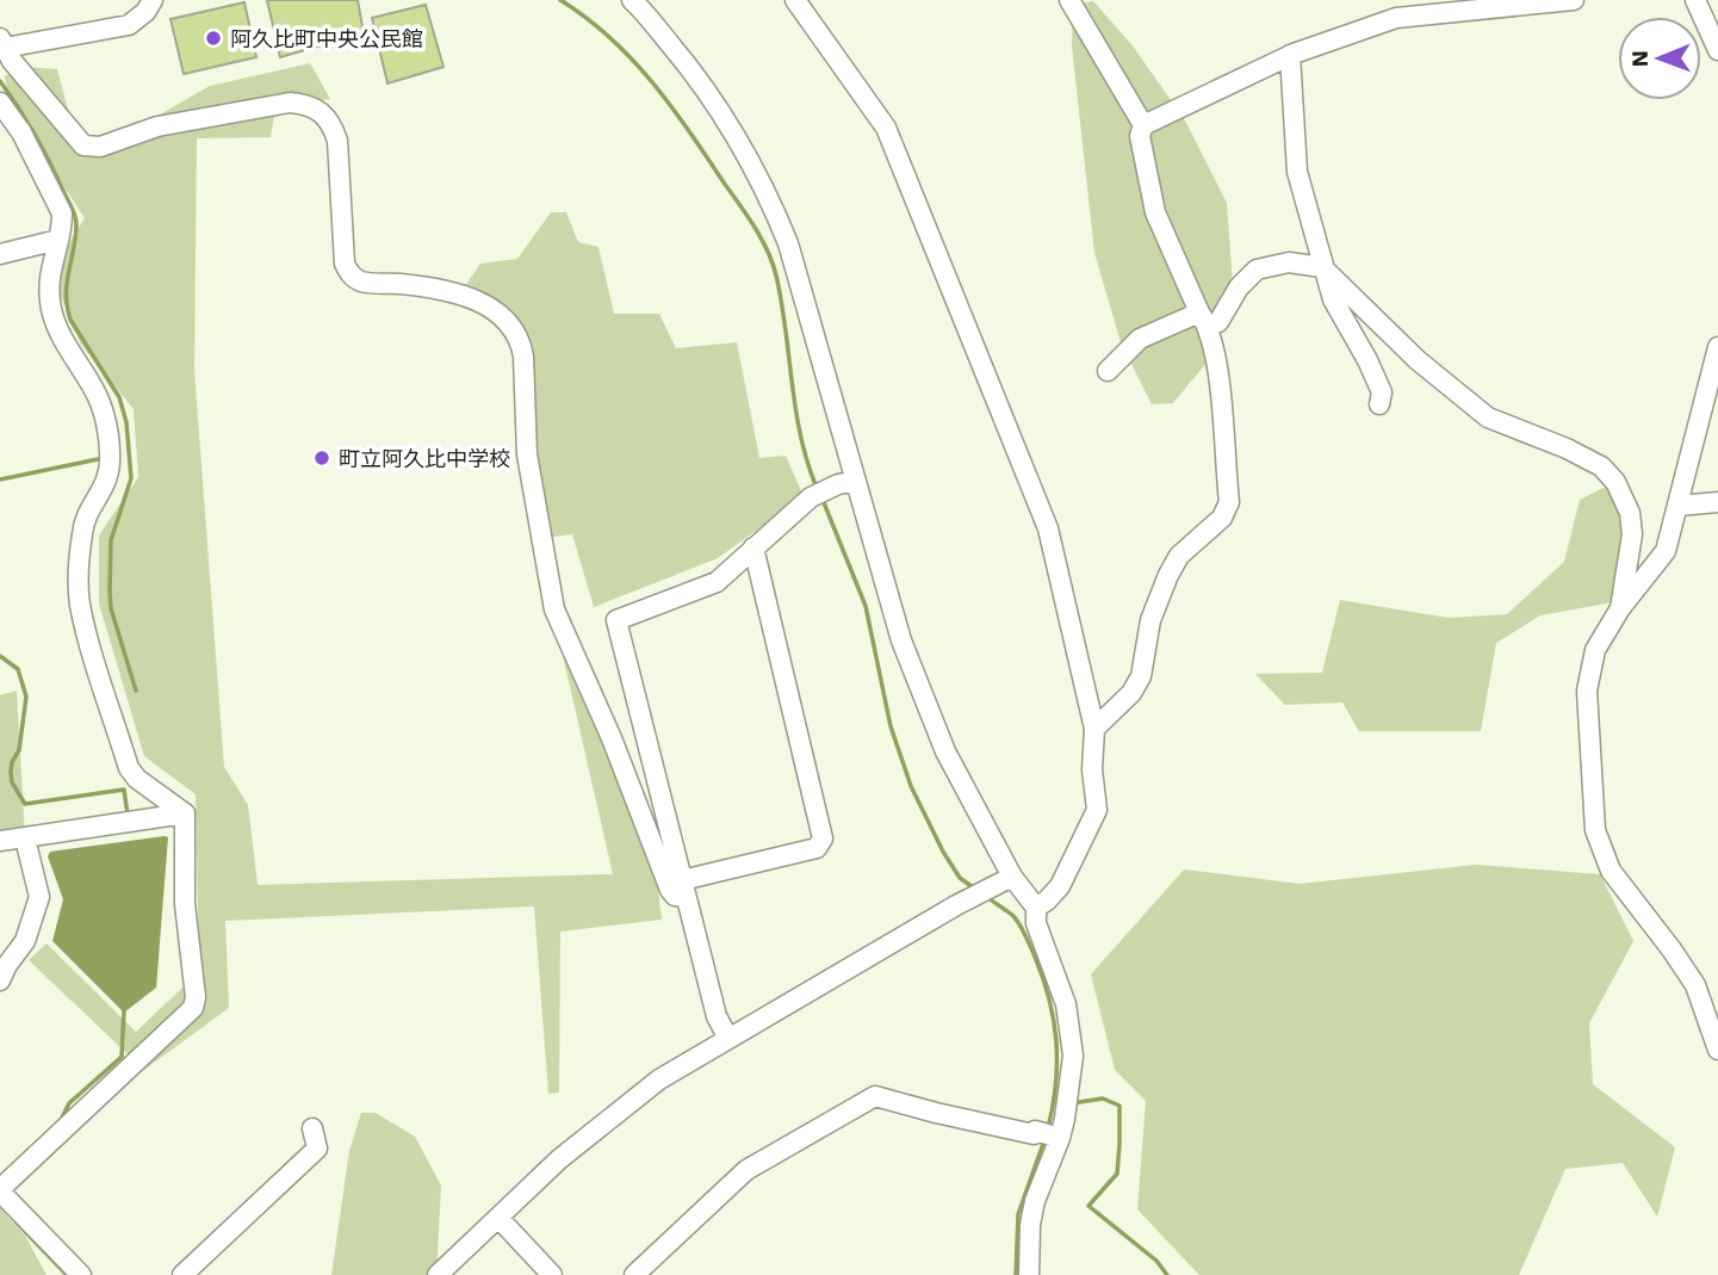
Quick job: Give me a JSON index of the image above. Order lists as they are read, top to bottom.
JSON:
{
  "places": ["阿久比町中央公民館", "町立阿久比中学校"],
  "north": "left"
}
